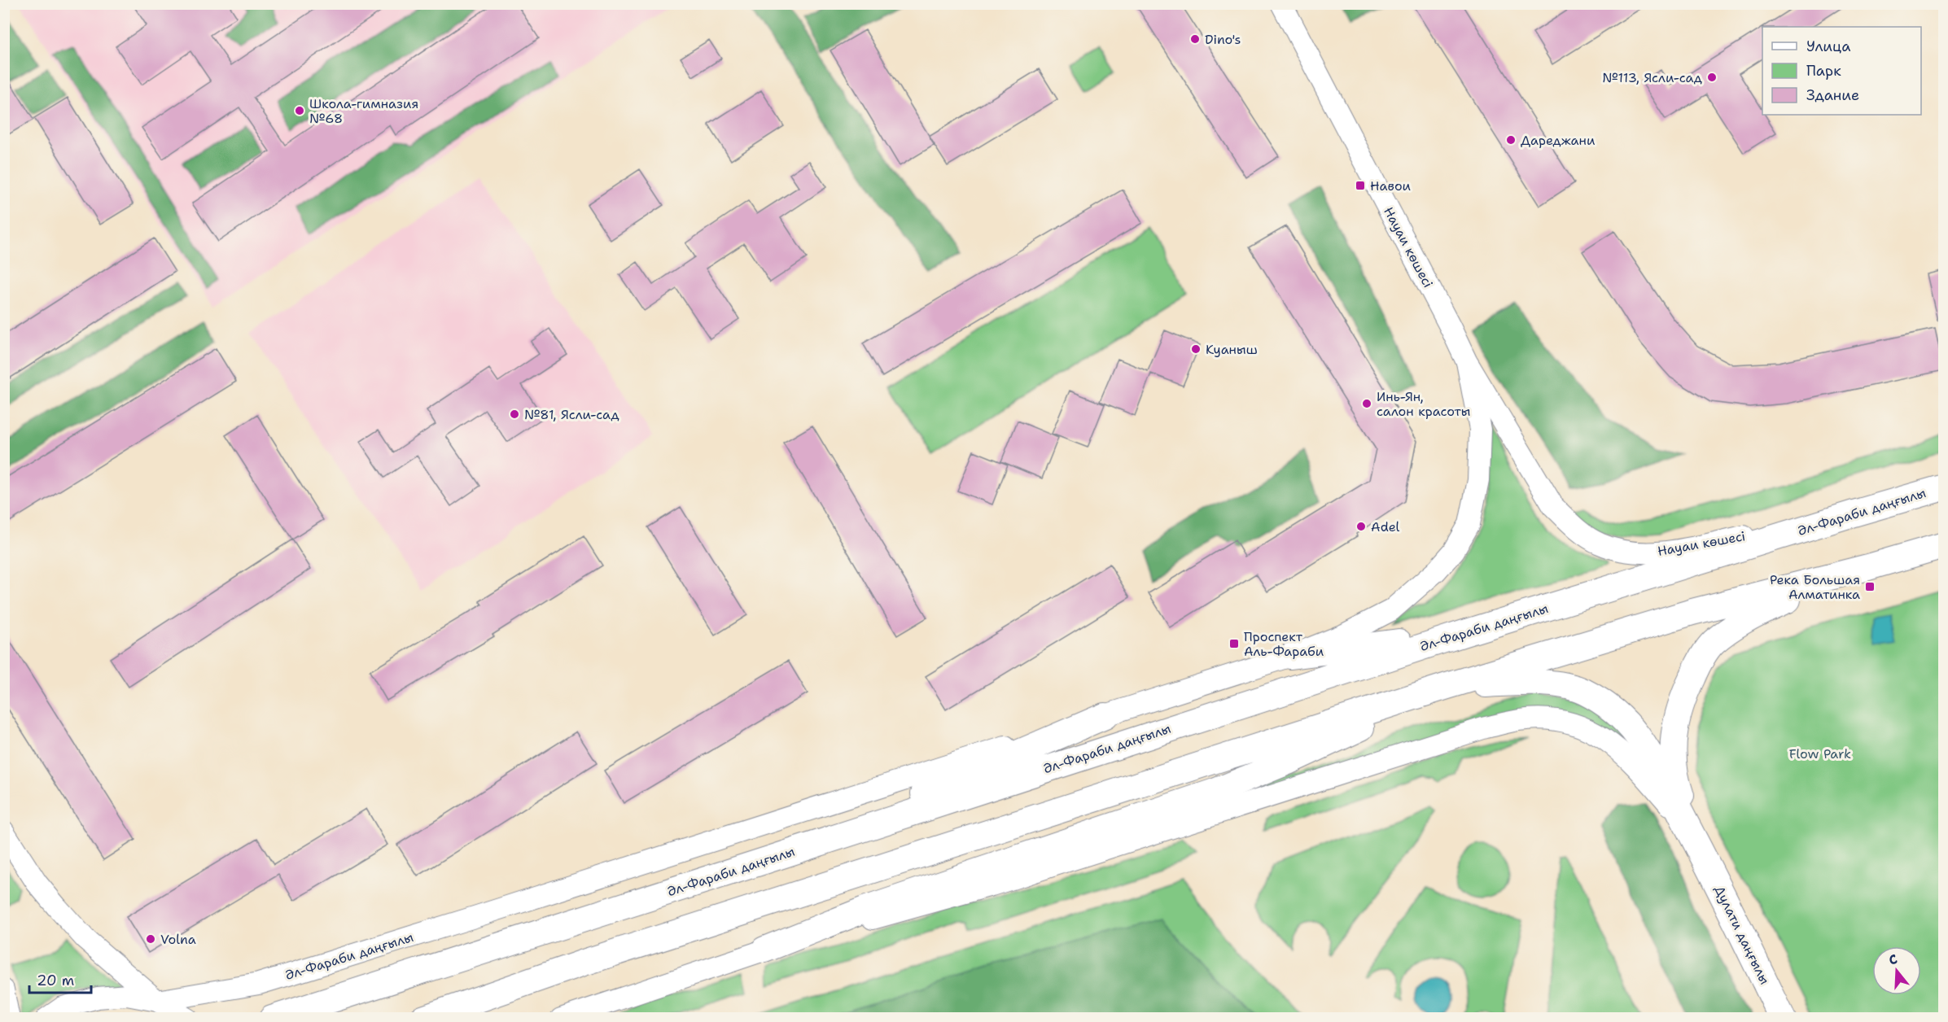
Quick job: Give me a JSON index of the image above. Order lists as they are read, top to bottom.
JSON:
{
  "streets": {
    "main road": ["Әл-Фараби даңғылы", "Дулати даңғылы"],
    "street": ["Науаи көшесі"]
  },
  "crossings": [
    ["Науаи көшесі", "Әл-Фараби даңғылы"]
  ],
  "parks": ["Flow Park"],
  "places": {
    "other": [
      "Dino's",
      "№113, Ясли-сад",
      "Школа-гимназия №68",
      "Дареджани",
      "Куаныш",
      "Инь-Ян, салон красоты",
      "№81, Ясли-сад",
      "Adel",
      "Volna"
    ],
    "transit": ["Навои", "Река Большая Алматинка", "Проспект Аль-Фараби"]
  },
  "legend": ["Улица", "Парк", "Здание"],
  "scale_bar": "20 m",
  "north": "top"
}
